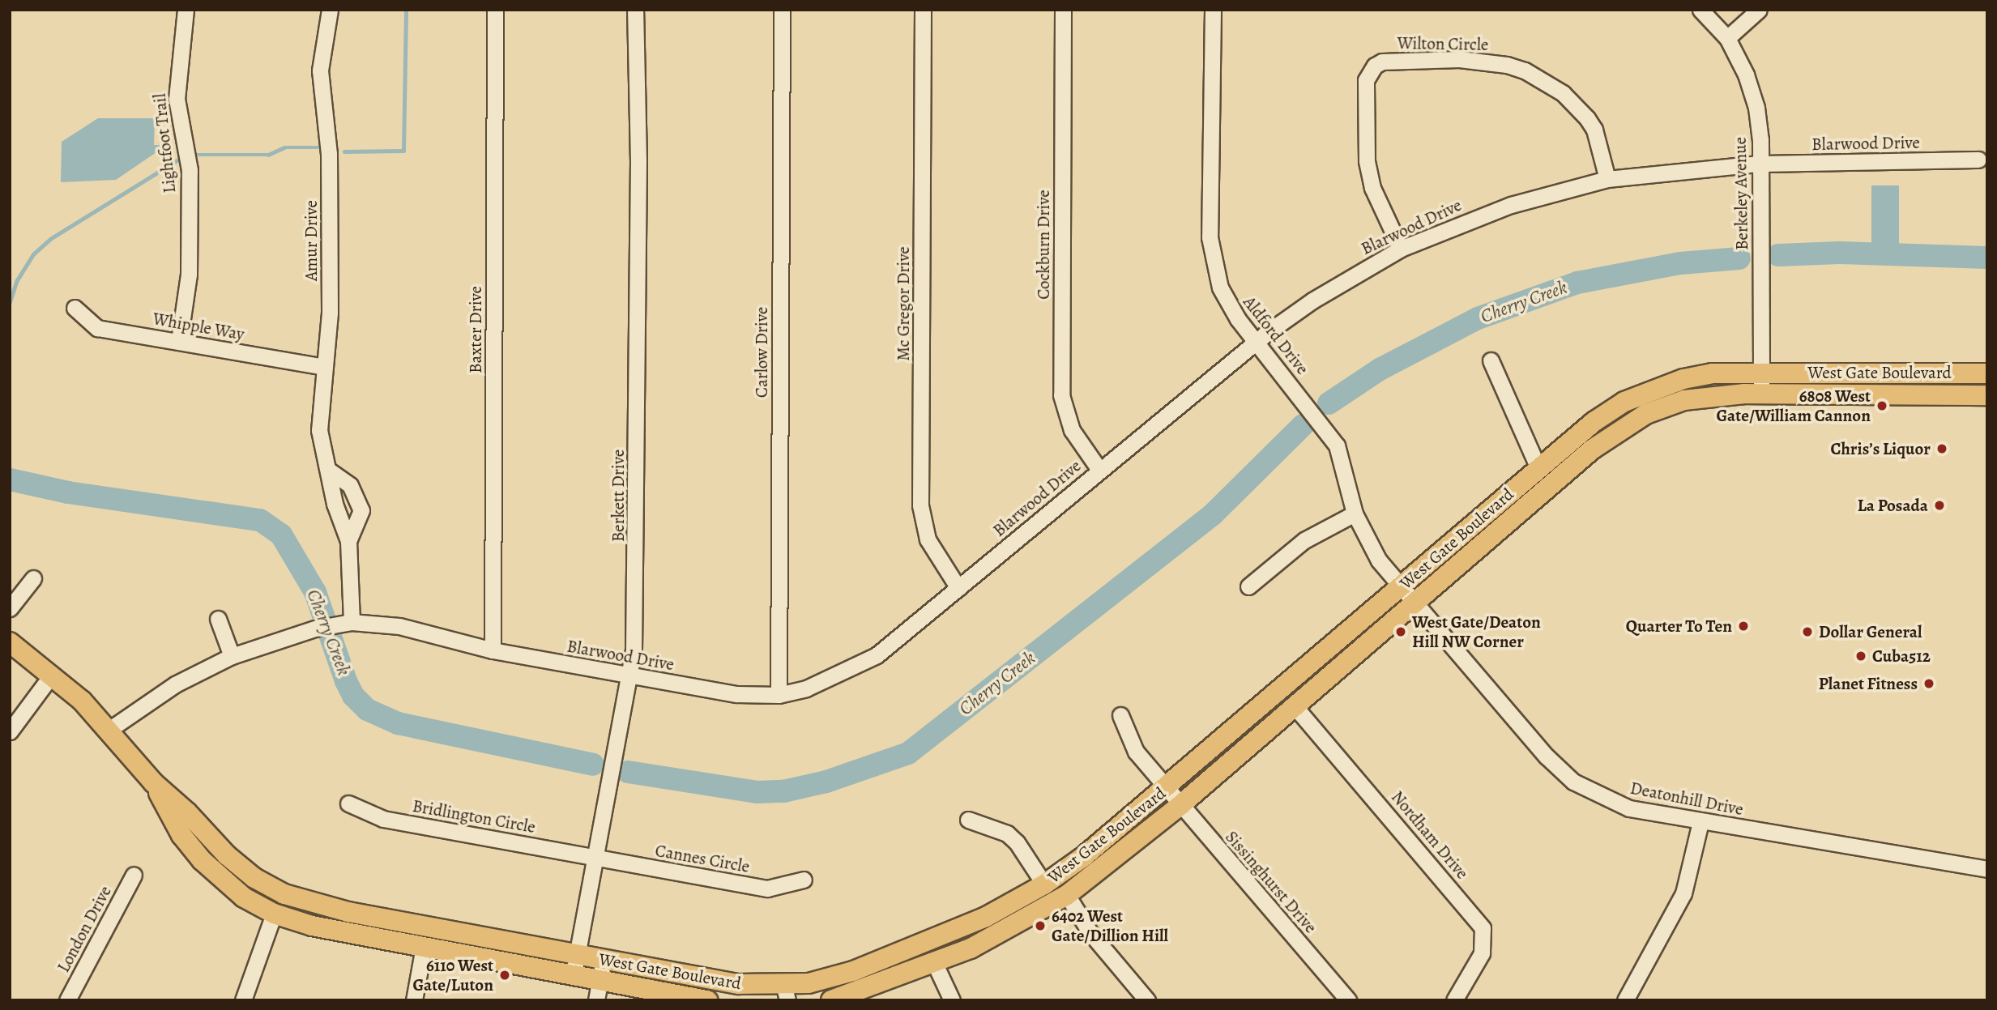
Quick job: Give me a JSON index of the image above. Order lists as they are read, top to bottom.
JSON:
{
  "streets": {
    "main road": ["West Gate Boulevard"],
    "street": [
      "Wilton Circle",
      "Lightfoot Trail",
      "Blarwood Drive",
      "Berkeley Avenue",
      "Amur Drive",
      "Cockburn Drive",
      "Mc Gregor Drive",
      "Whipple Way",
      "Baxter Drive",
      "Aldford Drive",
      "Carlow Drive",
      "Berkett Drive",
      "Deatonhill Drive",
      "Bridlington Circle",
      "Nordham Drive",
      "Cannes Circle",
      "Sissinghurst Drive",
      "London Drive"
    ]
  },
  "crossings": [
    ["Wilton Circle", "Blarwood Drive"],
    ["Lightfoot Trail", "Whipple Way"],
    ["Blarwood Drive", "Berkeley Avenue"],
    ["Blarwood Drive", "Amur Drive"],
    ["Blarwood Drive", "Cockburn Drive"],
    ["Blarwood Drive", "Mc Gregor Drive"],
    ["Blarwood Drive", "Baxter Drive"],
    ["Blarwood Drive", "Aldford Drive"],
    ["Blarwood Drive", "Carlow Drive"],
    ["Blarwood Drive", "West Gate Boulevard"],
    ["Blarwood Drive", "Berkett Drive"],
    ["Berkeley Avenue", "West Gate Boulevard"],
    ["Amur Drive", "Whipple Way"],
    ["Aldford Drive", "West Gate Boulevard"],
    ["Aldford Drive", "Deatonhill Drive"],
    ["West Gate Boulevard", "Berkett Drive"],
    ["West Gate Boulevard", "Deatonhill Drive"],
    ["West Gate Boulevard", "Nordham Drive"],
    ["West Gate Boulevard", "Sissinghurst Drive"],
    ["Berkett Drive", "Bridlington Circle"],
    ["Berkett Drive", "Cannes Circle"],
    ["Bridlington Circle", "Cannes Circle"]
  ],
  "water": ["Cherry Creek"],
  "places": [
    "6808 West Gate/William Cannon",
    "Chris’s Liquor",
    "La Posada",
    "Quarter To Ten",
    "West Gate/Deaton Hill NW Corner",
    "Dollar General",
    "Cuba512",
    "Planet Fitness",
    "6402 West Gate/Dillion Hill",
    "6110 West Gate/Luton"
  ]
}
